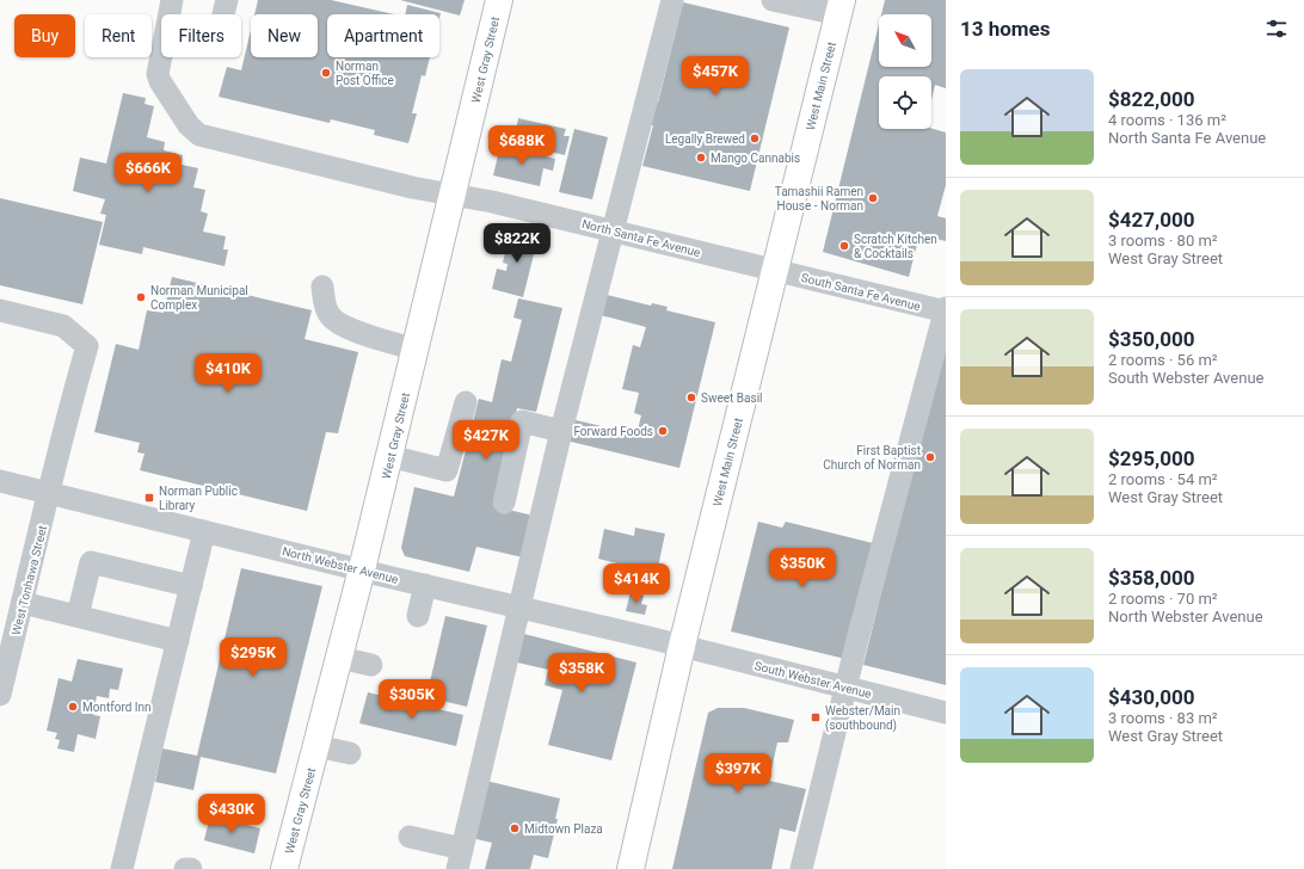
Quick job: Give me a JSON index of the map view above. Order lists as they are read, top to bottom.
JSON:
{
  "streets": {
    "main road": ["West Gray Street", "West Main Street"],
    "street": [
      "North Santa Fe Avenue",
      "South Santa Fe Avenue",
      "North Webster Avenue",
      "West Tonhawa Street",
      "South Webster Avenue"
    ]
  },
  "crossings": [
    ["West Gray Street", "North Santa Fe Avenue"],
    ["West Gray Street", "North Webster Avenue"],
    ["West Main Street", "North Santa Fe Avenue"],
    ["West Main Street", "South Santa Fe Avenue"],
    ["West Main Street", "North Webster Avenue"],
    ["West Main Street", "South Webster Avenue"],
    ["North Santa Fe Avenue", "South Santa Fe Avenue"],
    ["North Webster Avenue", "West Tonhawa Street"],
    ["North Webster Avenue", "South Webster Avenue"]
  ],
  "places": {
    "other": [
      "Norman Post Office",
      "Legally Brewed",
      "Mango Cannabis",
      "Tamashii Ramen House - Norman",
      "Scratch Kitchen & Cocktails",
      "Norman Municipal Complex",
      "Sweet Basil",
      "Forward Foods",
      "First Baptist Church of Norman",
      "Montford Inn",
      "Midtown Plaza"
    ],
    "transit": ["Norman Public Library", "Webster/Main (southbound)"]
  },
  "north": "top left",
  "page": {
    "heading": "13 homes",
    "chip": [
      "Buy",
      "Rent",
      "Filters",
      "New",
      "Apartment"
    ],
    "price": [
      "$457K",
      "$688K",
      "$666K",
      "$822K",
      "$410K",
      "$427K",
      "$350K",
      "$414K",
      "$295K",
      "$358K",
      "$305K",
      "$397K",
      "$430K"
    ],
    "list": [
      {
        "name": "$822,000",
        "note": "4 rooms · 136 m² · North Santa Fe Avenue"
      },
      {
        "name": "$427,000",
        "note": "3 rooms · 80 m² · West Gray Street"
      },
      {
        "name": "$350,000",
        "note": "2 rooms · 56 m² · South Webster Avenue"
      },
      {
        "name": "$295,000",
        "note": "2 rooms · 54 m² · West Gray Street"
      },
      {
        "name": "$358,000",
        "note": "2 rooms · 70 m² · North Webster Avenue"
      },
      {
        "name": "$430,000",
        "note": "3 rooms · 83 m² · West Gray Street"
      }
    ]
  }
}
